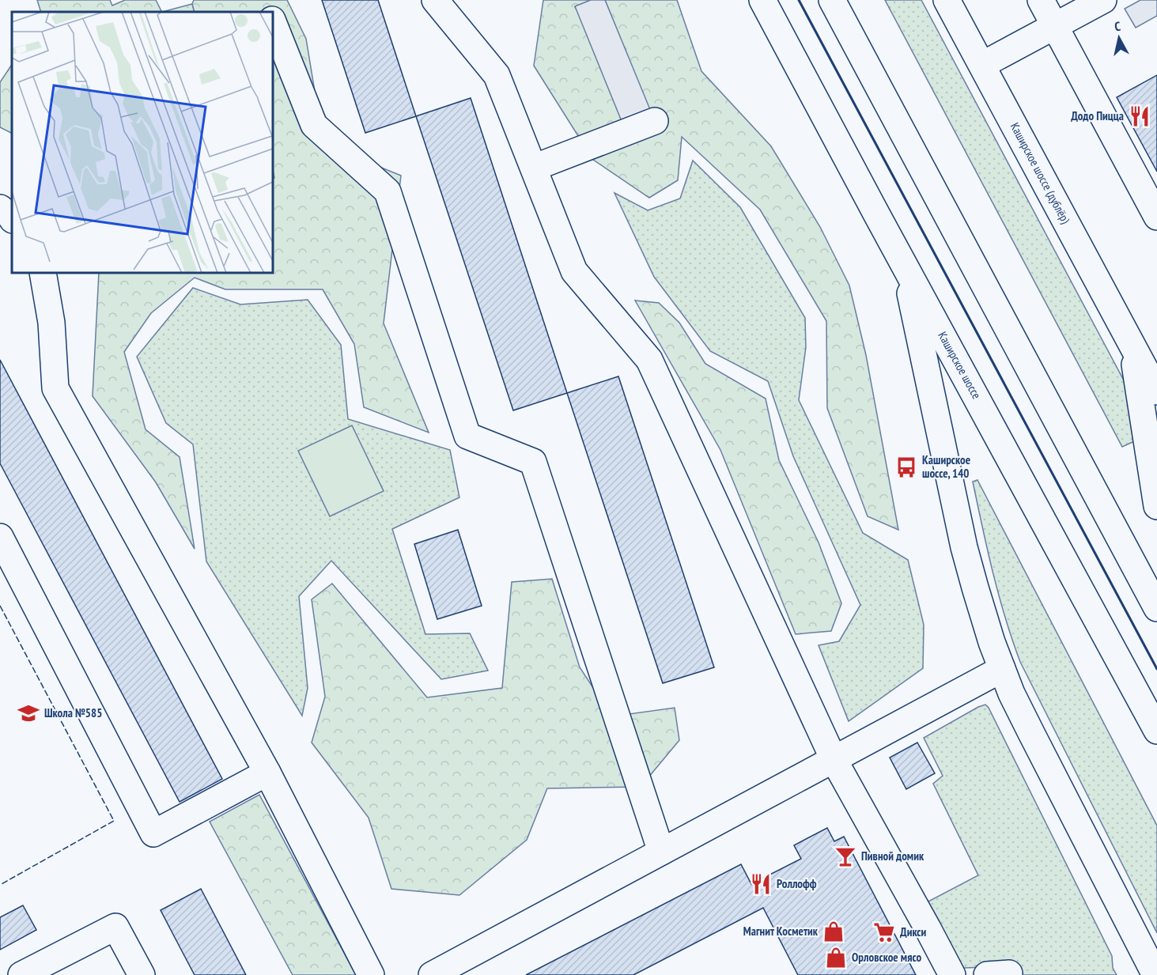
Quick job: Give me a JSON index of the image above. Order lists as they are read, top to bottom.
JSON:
{
  "streets": {
    "main road": ["Каширское шоссе (дублёр)", "Каширское шоссе"]
  },
  "places": {
    "restaurant": ["Додо Пицца", "Роллофф"],
    "bus stop": ["Каширское шоссе, 140"],
    "school or university": ["Школа №585"],
    "bar": ["Пивной домик"],
    "shop": ["Магнит Косметик", "Орловское мясо"],
    "supermarket": ["Дикси"]
  },
  "north": "top"
}
